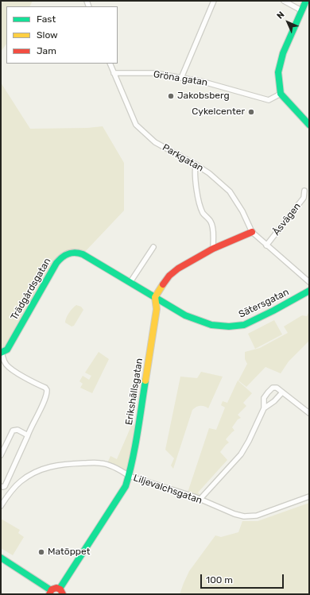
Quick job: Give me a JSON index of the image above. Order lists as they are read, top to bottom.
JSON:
{
  "streets": {
    "street": [
      "Gröna gatan",
      "Parkgatan",
      "Åsvägen",
      "Trädgårdsgatan",
      "Sätersgatan",
      "Erikshällsgatan",
      "Liljevalchsgatan"
    ]
  },
  "crossings": [
    ["Gröna gatan", "Parkgatan"],
    ["Parkgatan", "Åsvägen"],
    ["Trädgårdsgatan", "Sätersgatan"],
    ["Sätersgatan", "Erikshällsgatan"],
    ["Erikshällsgatan", "Liljevalchsgatan"]
  ],
  "places": ["Jakobsberg", "Cykelcenter", "Matöppet"],
  "legend": ["Fast", "Slow", "Jam"],
  "scale_bar": "100 m",
  "north": "top left"
}
